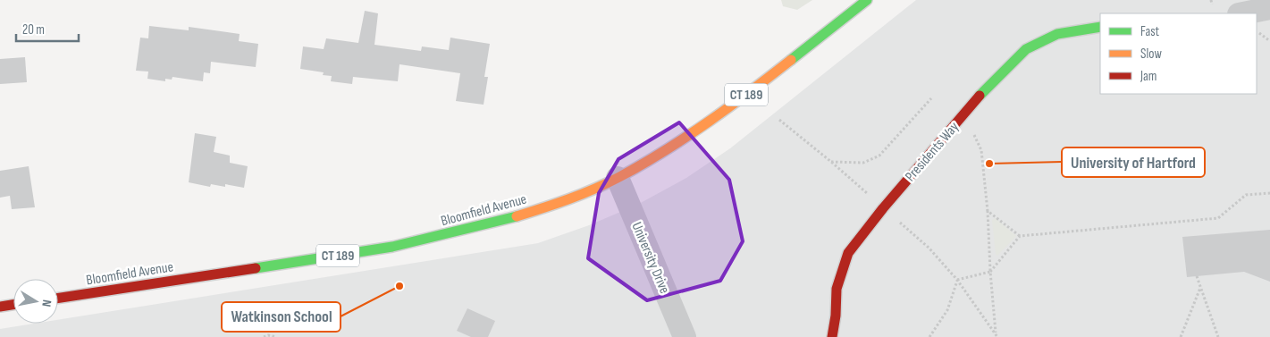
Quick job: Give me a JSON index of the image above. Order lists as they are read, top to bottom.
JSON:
{
  "streets": {
    "main road": ["CT 189", "Presidents Way", "Bloomfield Avenue"],
    "street": ["University Drive"]
  },
  "crossings": [
    ["Bloomfield Avenue", "University Drive"]
  ],
  "places": ["University of Hartford", "Watkinson School"],
  "legend": ["Fast", "Slow", "Jam"],
  "scale_bar": "20 m",
  "north": "right"
}
